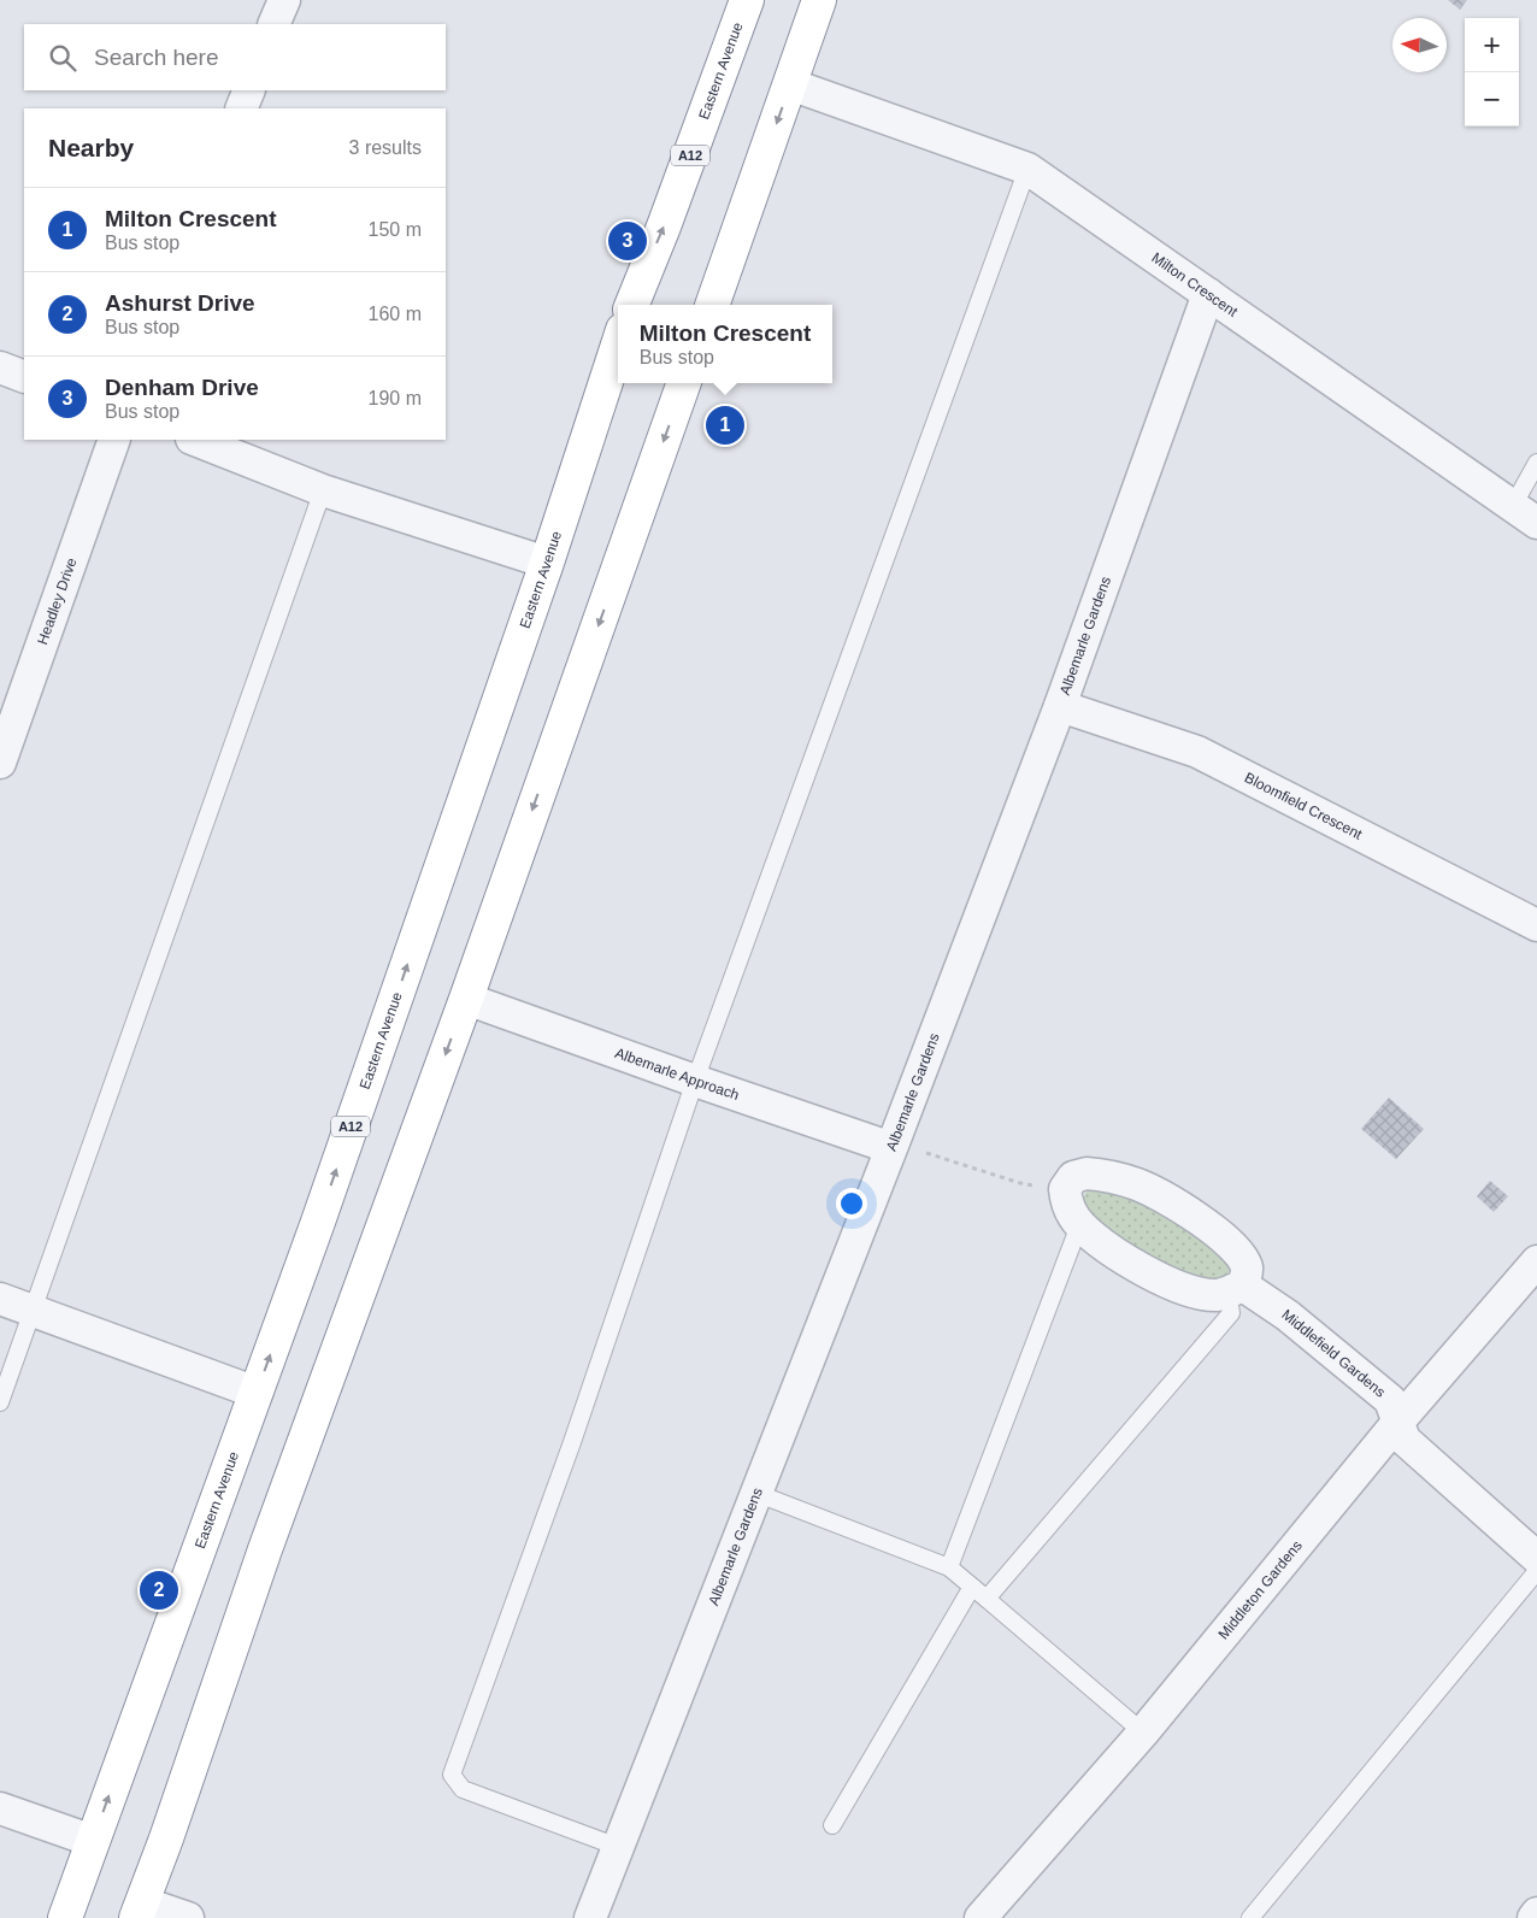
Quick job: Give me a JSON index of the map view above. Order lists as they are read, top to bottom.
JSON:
{
  "streets": {
    "highway": ["Eastern Avenue", "A12"],
    "street": [
      "Milton Crescent",
      "Headley Drive",
      "Albemarle Gardens",
      "Bloomfield Crescent",
      "Albemarle Approach",
      "Middlefield Gardens",
      "Middleton Gardens"
    ]
  },
  "crossings": [
    ["Milton Crescent", "Albemarle Gardens"],
    ["Albemarle Gardens", "Bloomfield Crescent"],
    ["Albemarle Gardens", "Albemarle Approach"],
    ["Middlefield Gardens", "Middleton Gardens"]
  ],
  "north": "left",
  "page": {
    "map_buttons": ["+", "−"],
    "search": "Search here",
    "heading": ["Nearby", "3 results"],
    "list": [
      {
        "mark": "1",
        "name": "Milton Crescent",
        "note": "Bus stop",
        "value": "150 m"
      },
      {
        "mark": "2",
        "name": "Ashurst Drive",
        "note": "Bus stop",
        "value": "160 m"
      },
      {
        "mark": "3",
        "name": "Denham Drive",
        "note": "Bus stop",
        "value": "190 m"
      }
    ],
    "pins": ["3", "1", "2"],
    "popup": ["Milton Crescent", "Bus stop"]
  }
}
